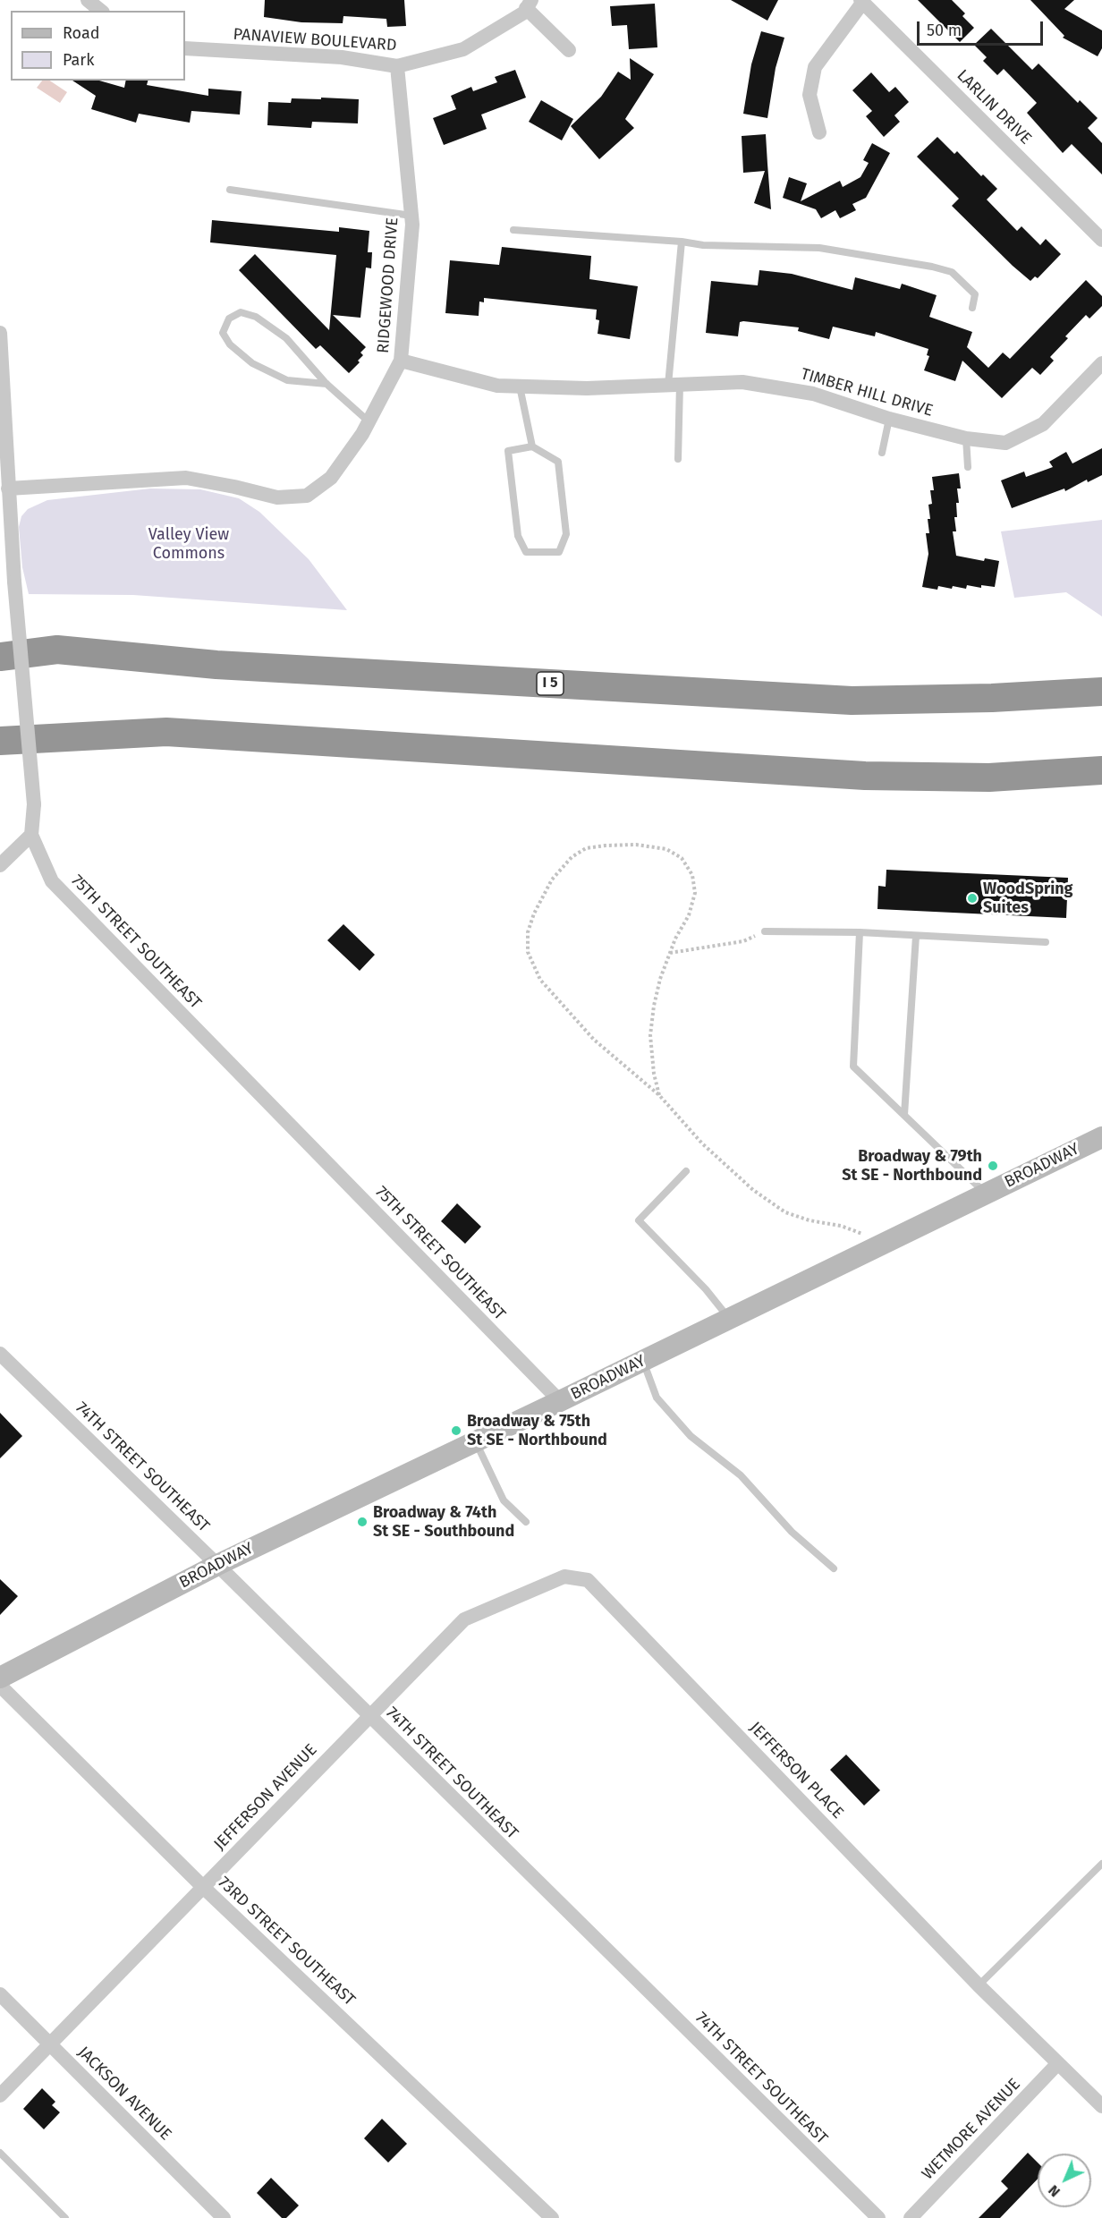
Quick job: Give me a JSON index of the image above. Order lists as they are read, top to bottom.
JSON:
{
  "streets": {
    "highway": ["I 5"],
    "street": [
      "PANAVIEW BOULEVARD",
      "LARLIN DRIVE",
      "RIDGEWOOD DRIVE",
      "TIMBER HILL DRIVE",
      "75TH STREET SOUTHEAST",
      "BROADWAY",
      "74TH STREET SOUTHEAST",
      "JEFFERSON PLACE",
      "JEFFERSON AVENUE",
      "73RD STREET SOUTHEAST",
      "JACKSON AVENUE",
      "WETMORE AVENUE"
    ]
  },
  "crossings": [
    ["PANAVIEW BOULEVARD", "RIDGEWOOD DRIVE"],
    ["RIDGEWOOD DRIVE", "TIMBER HILL DRIVE"],
    ["RIDGEWOOD DRIVE", "75TH STREET SOUTHEAST"],
    ["75TH STREET SOUTHEAST", "BROADWAY"],
    ["BROADWAY", "74TH STREET SOUTHEAST"],
    ["74TH STREET SOUTHEAST", "JEFFERSON AVENUE"],
    ["JEFFERSON PLACE", "JEFFERSON AVENUE"],
    ["JEFFERSON AVENUE", "73RD STREET SOUTHEAST"],
    ["JEFFERSON AVENUE", "JACKSON AVENUE"]
  ],
  "parks": ["Valley View Commons"],
  "places": [
    "WoodSpring Suites",
    "Broadway & 79th St SE - Northbound",
    "Broadway & 75th St SE - Northbound",
    "Broadway & 74th St SE - Southbound"
  ],
  "legend": ["Road", "Park"],
  "scale_bar": "50 m",
  "north": "bottom left"
}
